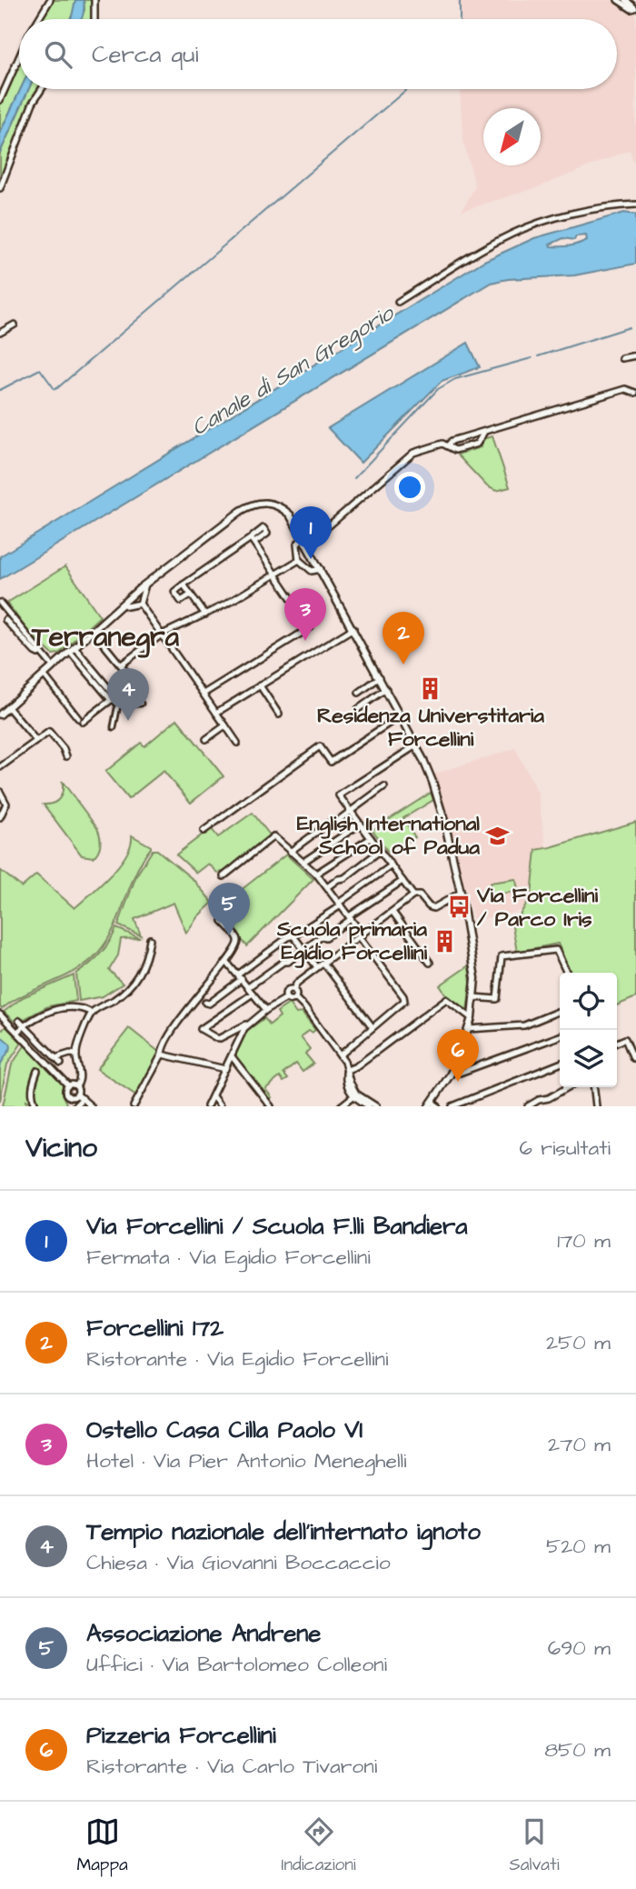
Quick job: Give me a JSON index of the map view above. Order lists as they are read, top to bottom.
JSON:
{
  "districts": ["Terranegra"],
  "water": ["Canale di San Gregorio"],
  "places": {
    "building": ["Residenza Universtitaria Forcellini", "Scuola primaria Egidio Forcellini"],
    "school or university": ["English International School of Padua"],
    "bus stop": ["Via Forcellini / Parco Iris"]
  },
  "north": "bottom left",
  "page": {
    "search": "Cerca qui",
    "pins": [
      "1",
      "3",
      "2",
      "4",
      "5",
      "6"
    ],
    "heading": ["Vicino", "6 risultati"],
    "list": [
      {
        "mark": "1",
        "name": "Via Forcellini / Scuola F.lli Bandiera",
        "note": "Fermata · Via Egidio Forcellini",
        "value": "170 m"
      },
      {
        "mark": "2",
        "name": "Forcellini 172",
        "note": "Ristorante · Via Egidio Forcellini",
        "value": "250 m"
      },
      {
        "mark": "3",
        "name": "Ostello Casa Cilla Paolo VI",
        "note": "Hotel · Via Pier Antonio Meneghelli",
        "value": "270 m"
      },
      {
        "mark": "4",
        "name": "Tempio nazionale dell'internato ignoto",
        "note": "Chiesa · Via Giovanni Boccaccio",
        "value": "520 m"
      },
      {
        "mark": "5",
        "name": "Associazione Andrene",
        "note": "Uffici · Via Bartolomeo Colleoni",
        "value": "690 m"
      },
      {
        "mark": "6",
        "name": "Pizzeria Forcellini",
        "note": "Ristorante · Via Carlo Tivaroni",
        "value": "850 m"
      }
    ],
    "nav": ["Mappa", "Indicazioni", "Salvati"]
  }
}
